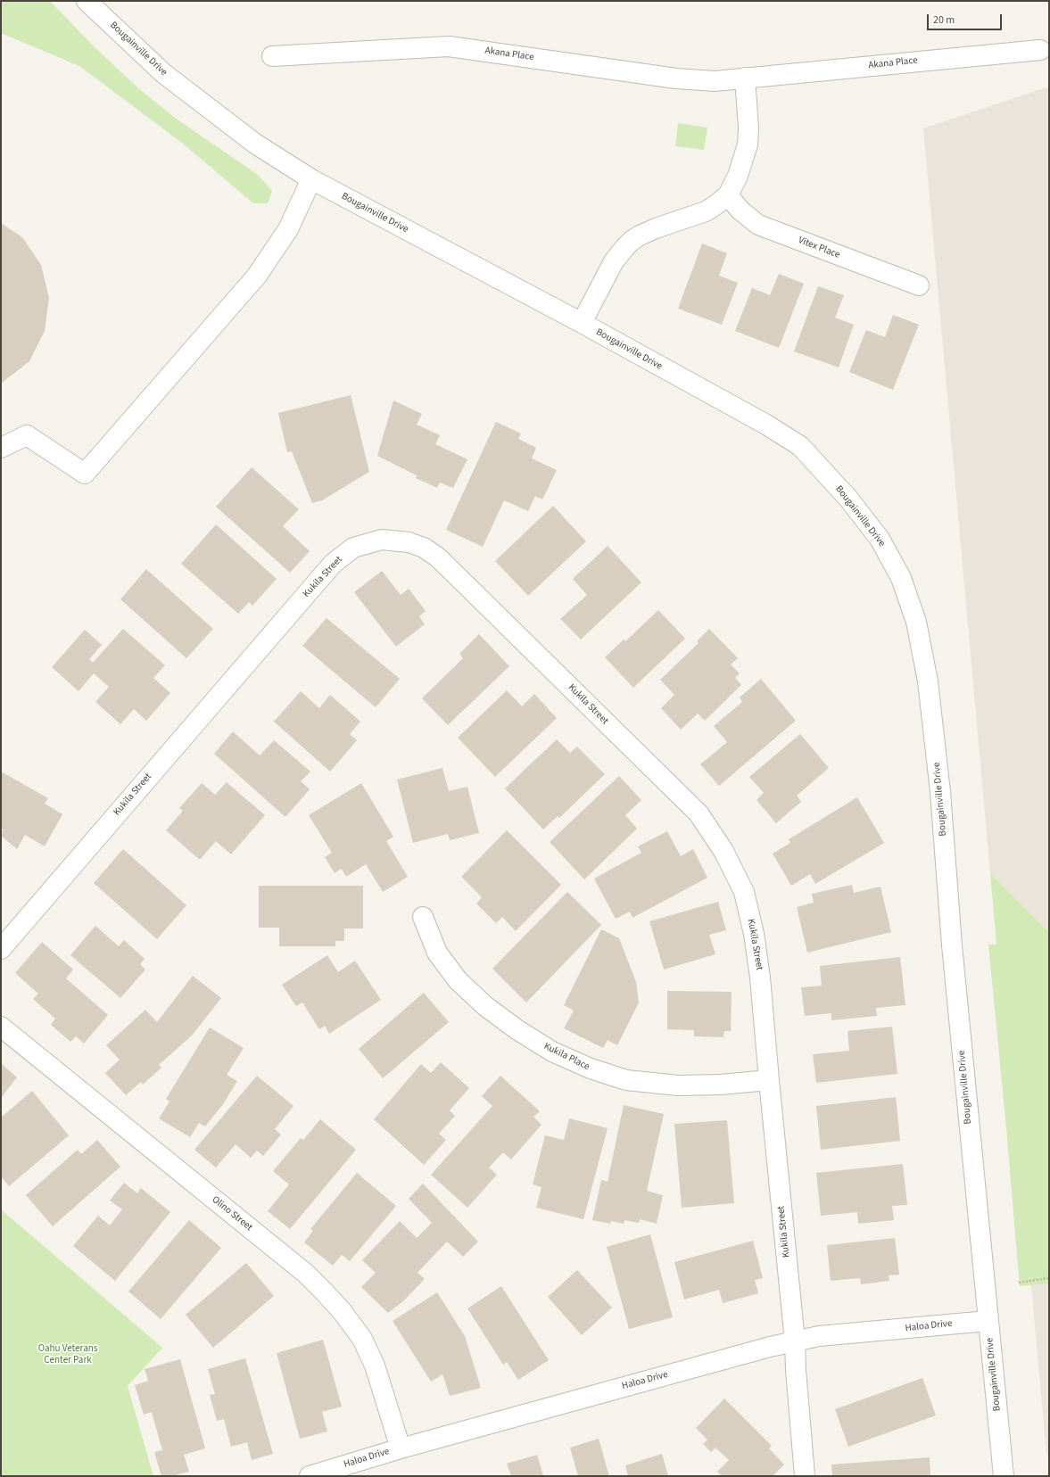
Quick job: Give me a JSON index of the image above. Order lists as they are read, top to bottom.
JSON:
{
  "streets": {
    "street": [
      "Bougainville Drive",
      "Akana Place",
      "Vitex Place",
      "Kukila Street",
      "Kukila Place",
      "Olino Street",
      "Haloa Drive"
    ]
  },
  "crossings": [
    ["Bougainville Drive", "Haloa Drive"],
    ["Kukila Street", "Kukila Place"],
    ["Kukila Street", "Haloa Drive"],
    ["Olino Street", "Haloa Drive"]
  ],
  "parks": ["Oahu Veterans Center Park"],
  "scale_bar": "20 m"
}
